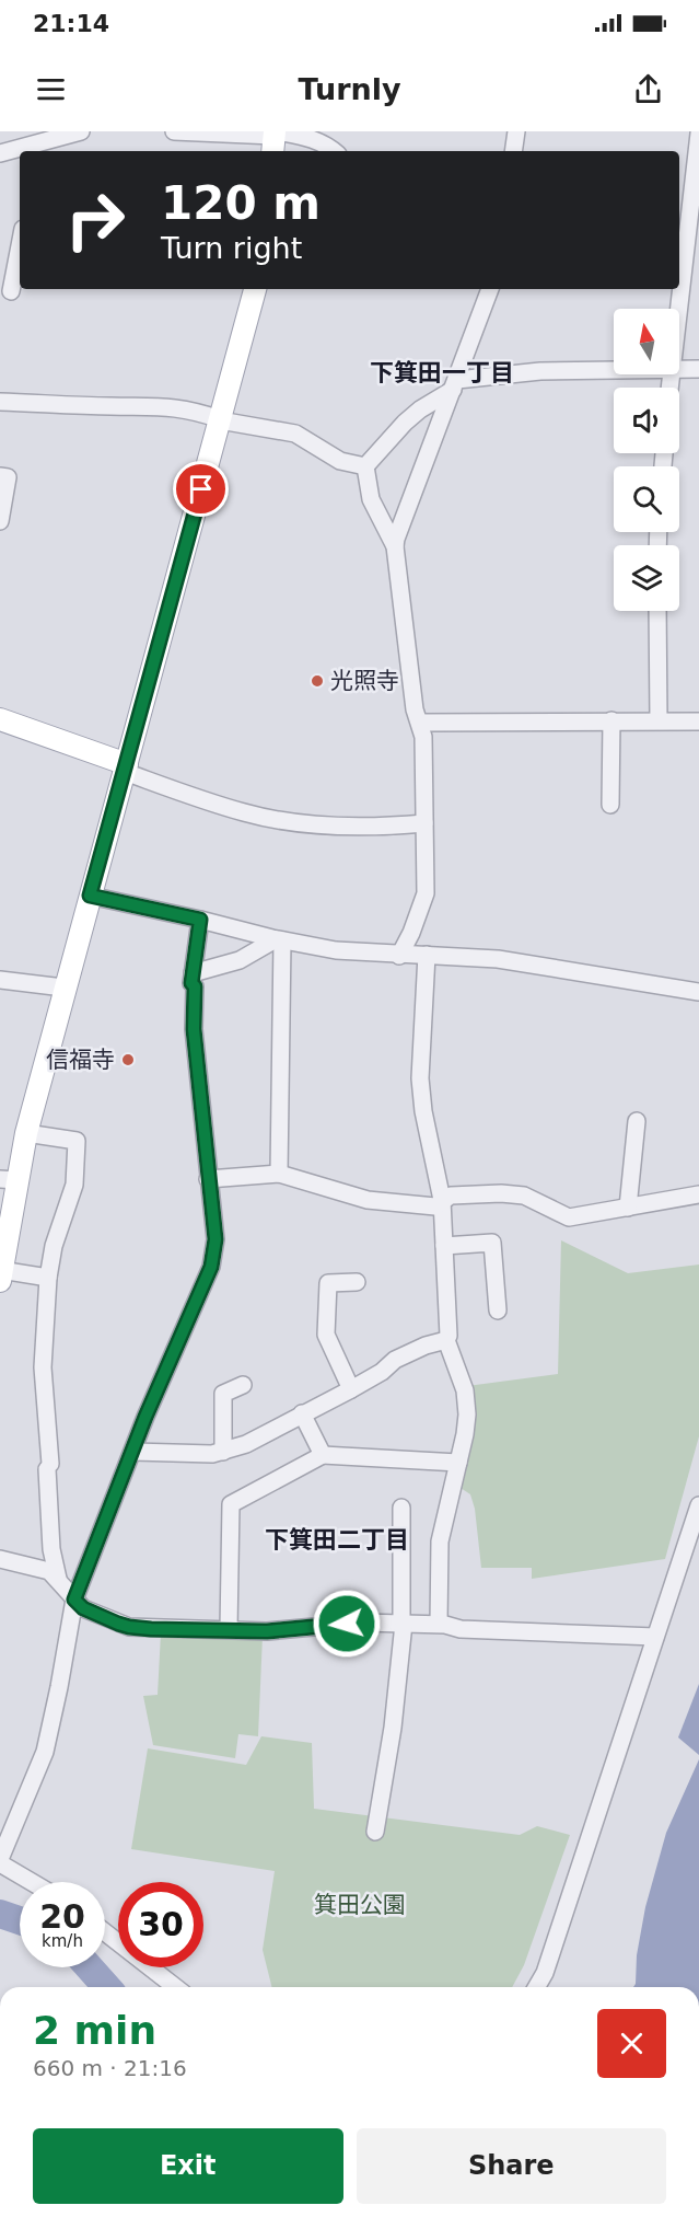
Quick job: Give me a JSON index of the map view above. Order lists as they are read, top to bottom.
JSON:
{
  "districts": ["下箕田一丁目", "下箕田二丁目"],
  "parks": ["箕田公園"],
  "places": ["光照寺", "信福寺"],
  "north": "top",
  "page": {
    "status": "21:14",
    "header": "Turnly",
    "turn": ["120 m", "Turn right"],
    "speed": "20 km/h",
    "limit": "30",
    "heading": ["2 min", "660 m · 21:16"],
    "buttons": ["Exit", "Share"]
  }
}
